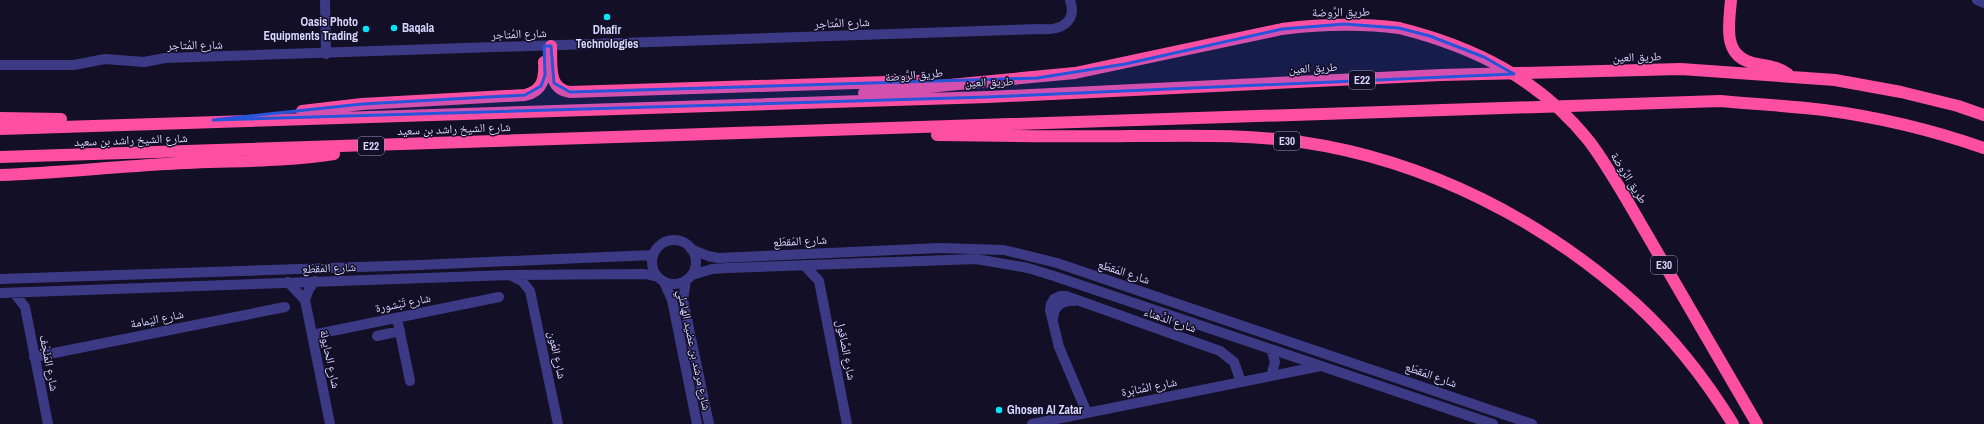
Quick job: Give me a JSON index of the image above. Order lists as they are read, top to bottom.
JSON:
{
  "streets": {
    "highway": [
      "طريق الرَّوضة",
      "طريق العين",
      "E22",
      "شارع الشيخ راشد بن سعيد",
      "E30"
    ],
    "street": [
      "شارع المُتاجر",
      "شارع المَقطَع",
      "شارع تَبْشورة",
      "شارع اليَمامة",
      "شارع الدَّهناء",
      "شارع مرشد بن عضيد الهاملي",
      "شارع الصَّاقول",
      "شارع العُون",
      "شارع الحايولة",
      "شارع المَنْجَف",
      "شارع المُثابَرة"
    ]
  },
  "crossings": [
    ["طريق الرَّوضة", "طريق العين"],
    ["طريق الرَّوضة", "شارع الشيخ راشد بن سعيد"],
    ["طريق العين", "شارع الشيخ راشد بن سعيد"],
    ["E22", "شارع الشيخ راشد بن سعيد"],
    ["E22", "E30"],
    ["شارع الشيخ راشد بن سعيد", "E30"],
    ["شارع المَقطَع", "شارع مرشد بن عضيد الهاملي"],
    ["شارع المَقطَع", "شارع المَنْجَف"],
    ["شارع المَقطَع", "شارع المُثابَرة"],
    ["شارع تَبْشورة", "شارع الحايولة"],
    ["شارع اليَمامة", "شارع المَنْجَف"],
    ["شارع الدَّهناء", "شارع المُثابَرة"]
  ],
  "places": [
    "Dhafir Technologies",
    "Baqala",
    "Oasis Photo Equipments Trading",
    "Ghosen Al Zatar"
  ]
}
